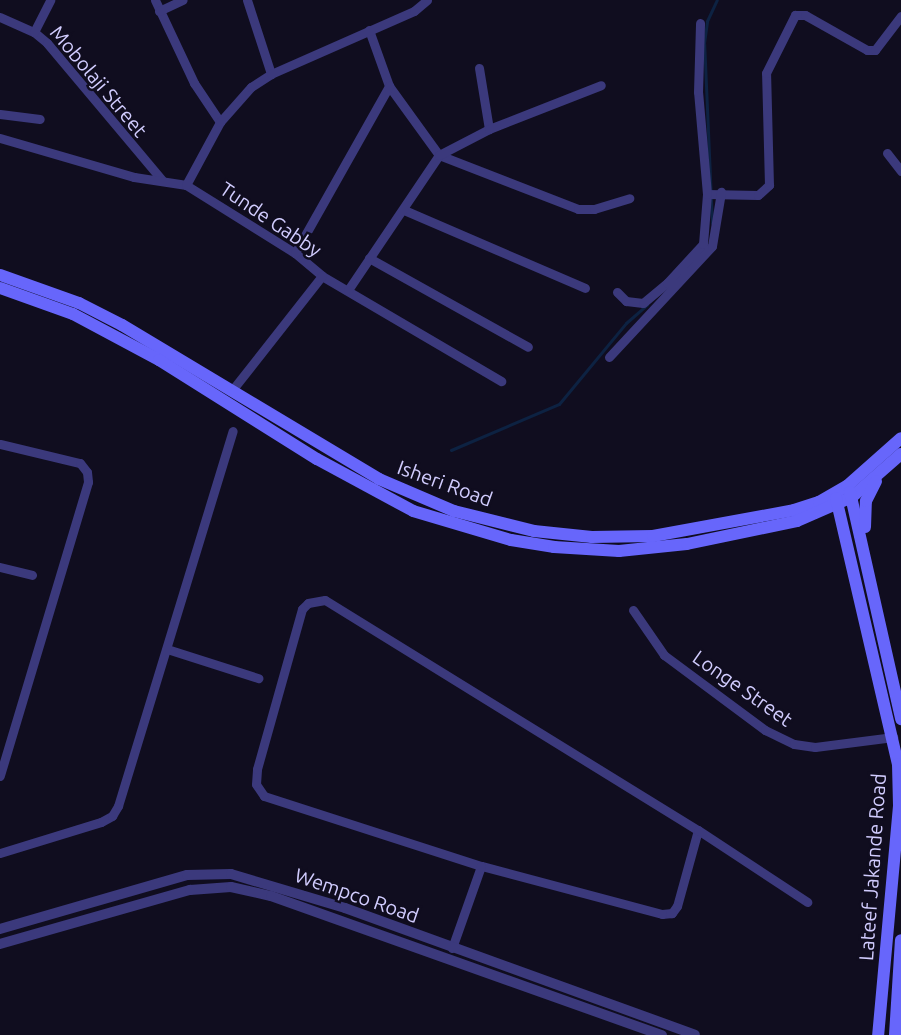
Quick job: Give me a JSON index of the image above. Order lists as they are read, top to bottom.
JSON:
{
  "streets": {
    "main road": ["Isheri Road", "Lateef Jakande Road"],
    "street": [
      "Mobolaji Street",
      "Tunde Gabby",
      "Longe Street",
      "Wempco Road"
    ]
  },
  "crossings": [
    ["Mobolaji Street", "Tunde Gabby"],
    ["Isheri Road", "Lateef Jakande Road"],
    ["Longe Street", "Lateef Jakande Road"]
  ]
}
